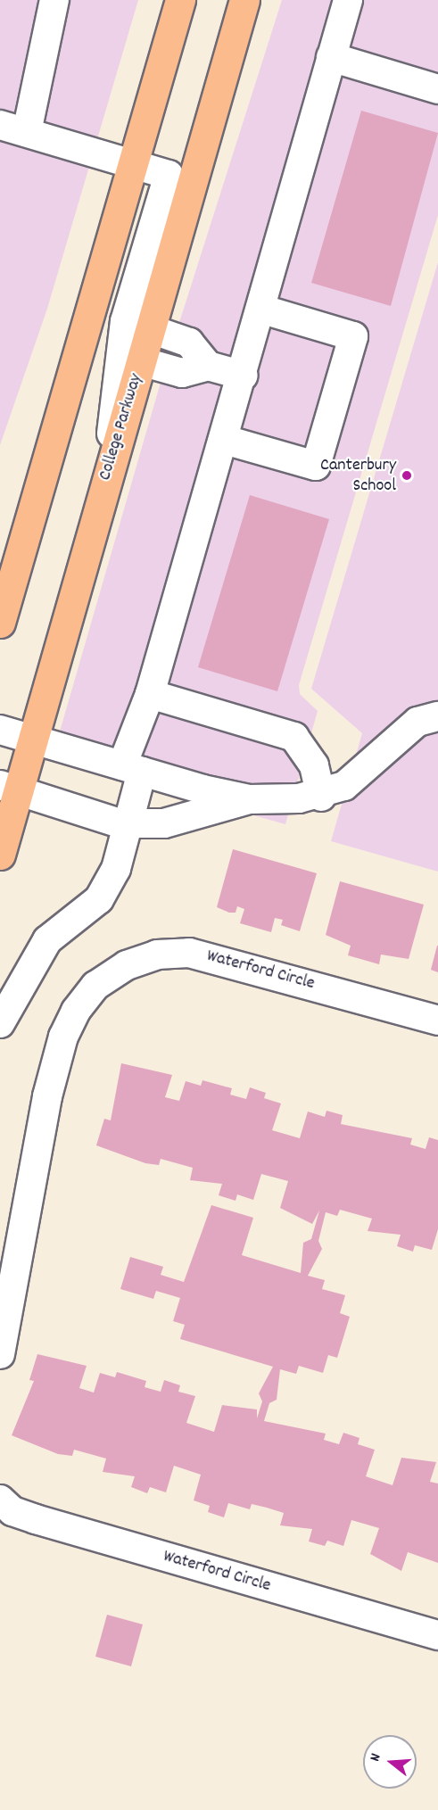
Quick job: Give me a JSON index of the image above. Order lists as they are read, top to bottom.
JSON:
{
  "streets": {
    "main road": ["College Parkway"],
    "street": ["Waterford Circle"]
  },
  "places": ["Canterbury School"],
  "north": "left"
}
